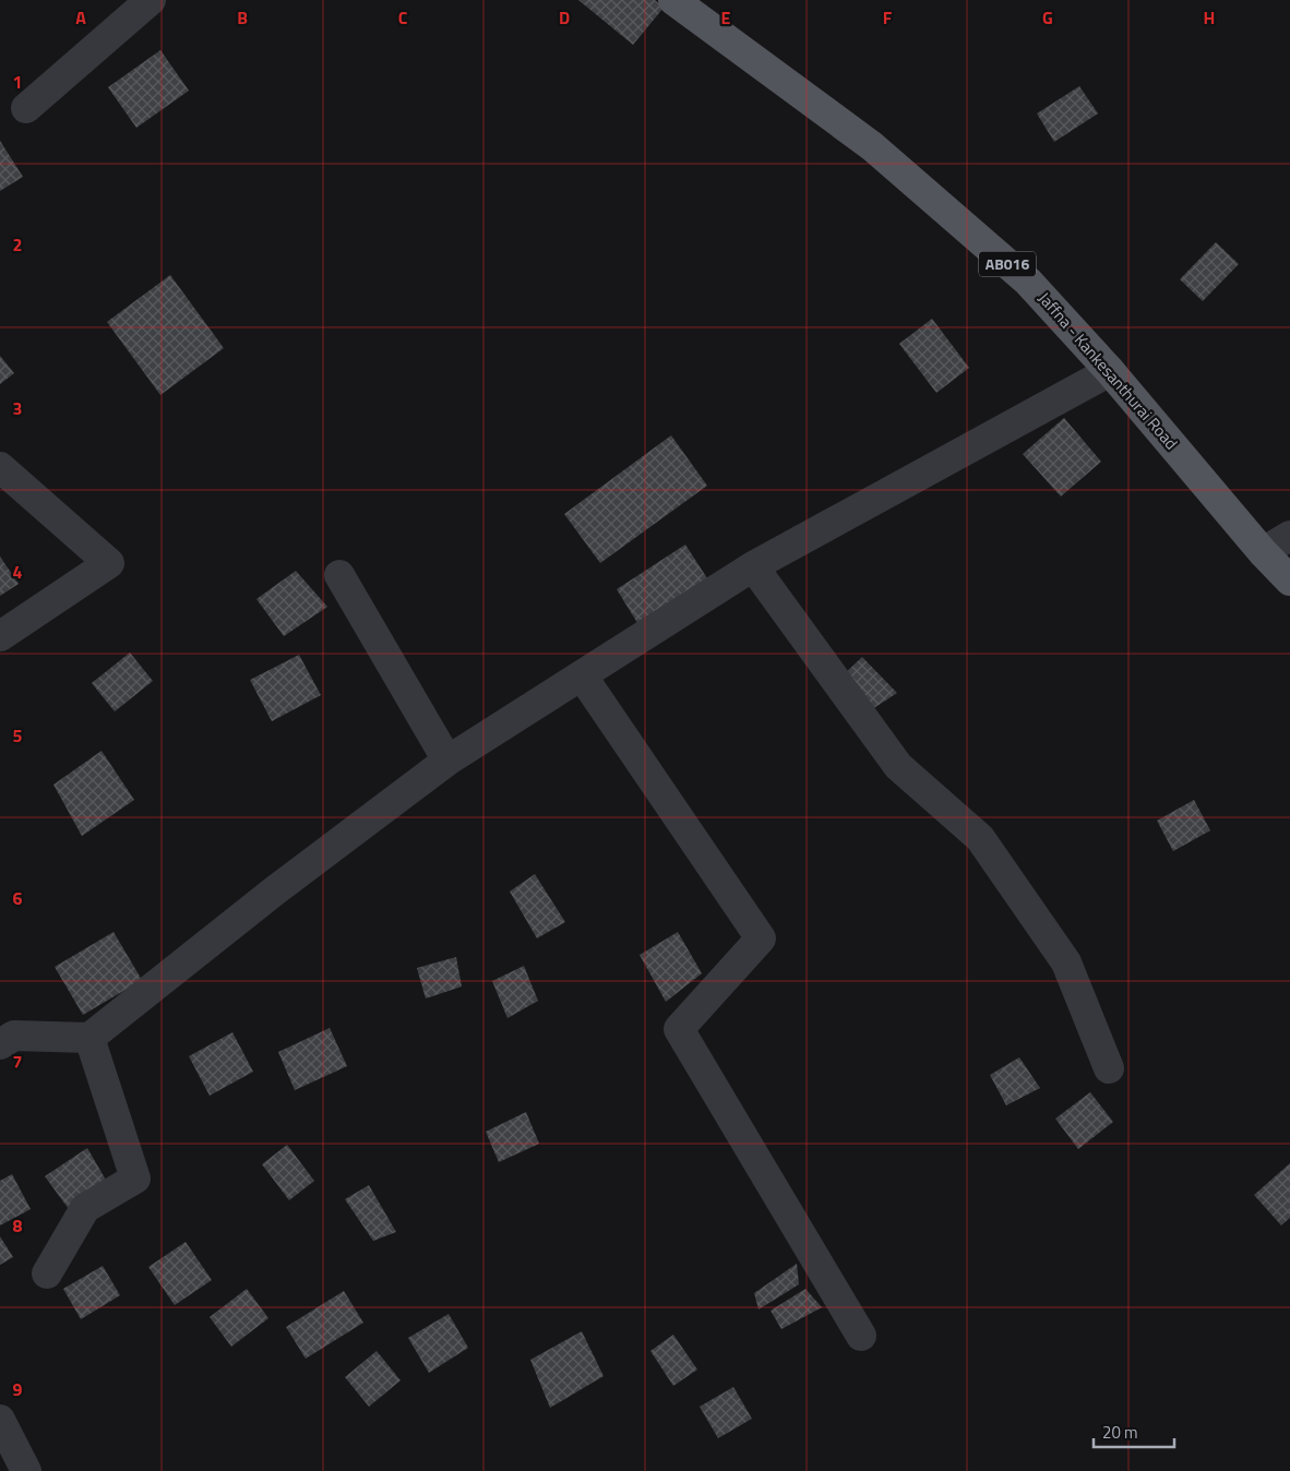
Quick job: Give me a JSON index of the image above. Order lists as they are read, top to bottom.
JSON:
{
  "streets": {
    "main road": ["AB016", "Jaffna - Kankesanthurai Road"]
  },
  "scale_bar": "20 m",
  "grid": {
    "columns": [
      "A",
      "B",
      "C",
      "D",
      "E",
      "F",
      "G",
      "H"
    ],
    "rows": [
      "1",
      "2",
      "3",
      "4",
      "5",
      "6",
      "7",
      "8",
      "9"
    ]
  }
}
